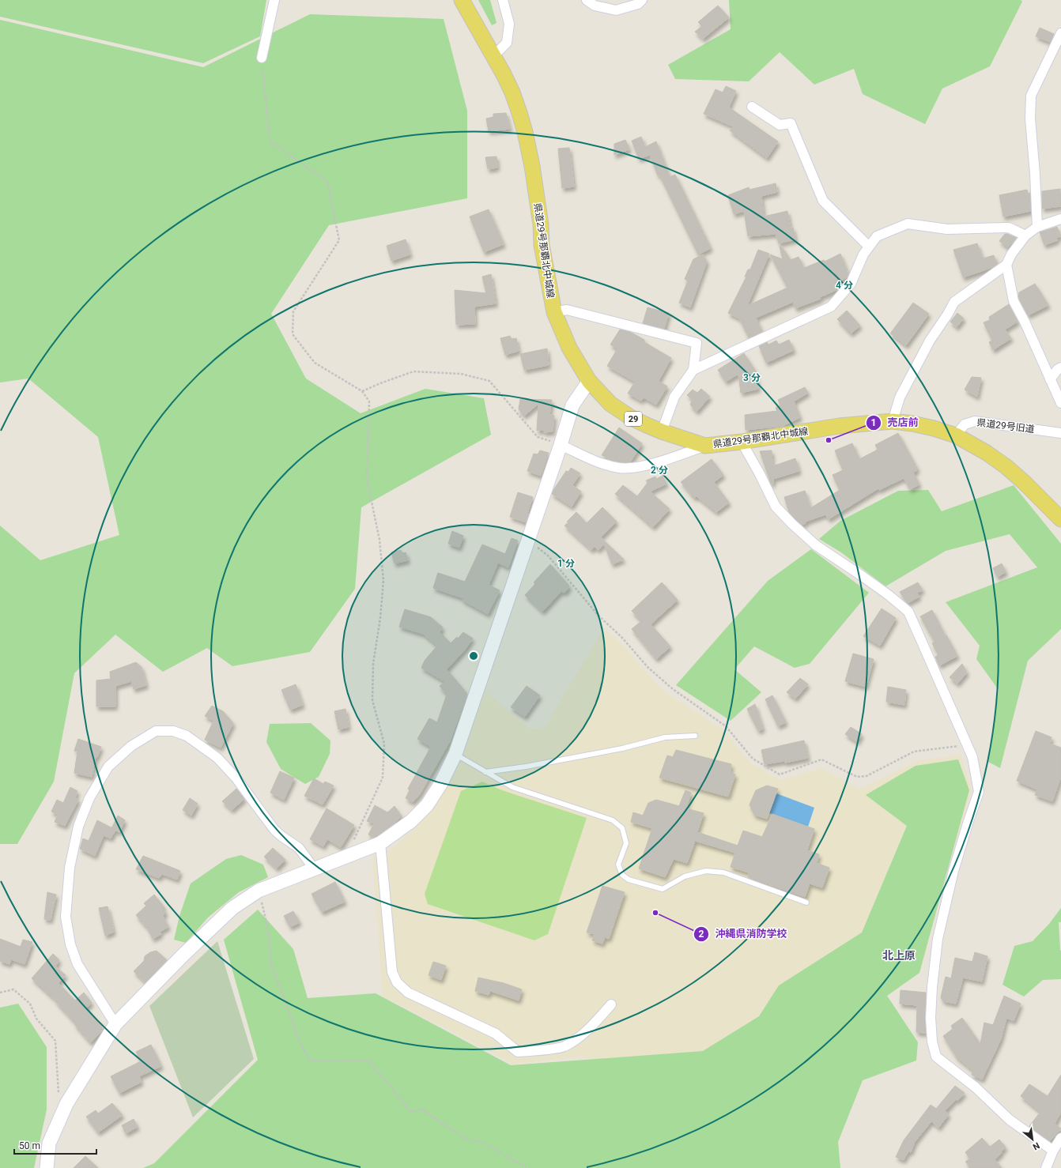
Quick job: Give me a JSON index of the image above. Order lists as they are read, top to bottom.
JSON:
{
  "streets": {
    "main road": ["県道29号那覇北中城線", "29"],
    "street": ["県道29号旧道"]
  },
  "crossings": [
    ["県道29号那覇北中城線", "県道29号旧道"]
  ],
  "districts": ["北上原"],
  "places": ["売店前", "沖縄県消防学校"],
  "scale_bar": "50 m",
  "north": "bottom right",
  "rings": [
    "4 分",
    "3 分",
    "2 分",
    "1 分"
  ]
}
